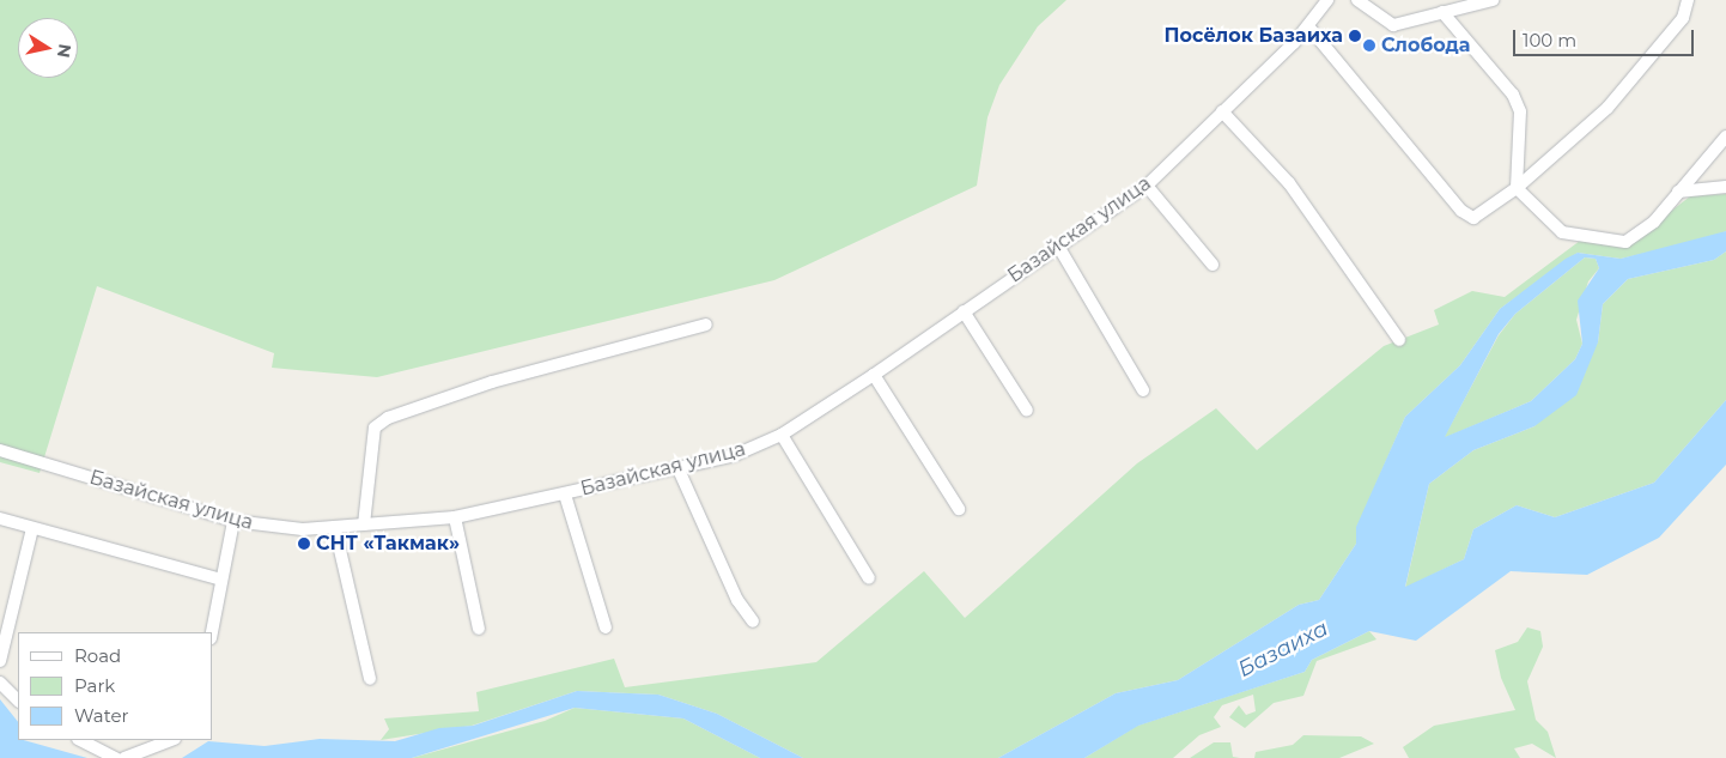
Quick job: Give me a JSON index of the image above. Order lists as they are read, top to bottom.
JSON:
{
  "streets": {
    "street": ["Базайская улица"]
  },
  "water": ["Базаиха"],
  "places": ["Посёлок Базаиха", "Слобода", "СНТ «Такмак»"],
  "legend": ["Road", "Park", "Water"],
  "scale_bar": "100 m",
  "north": "right"
}
